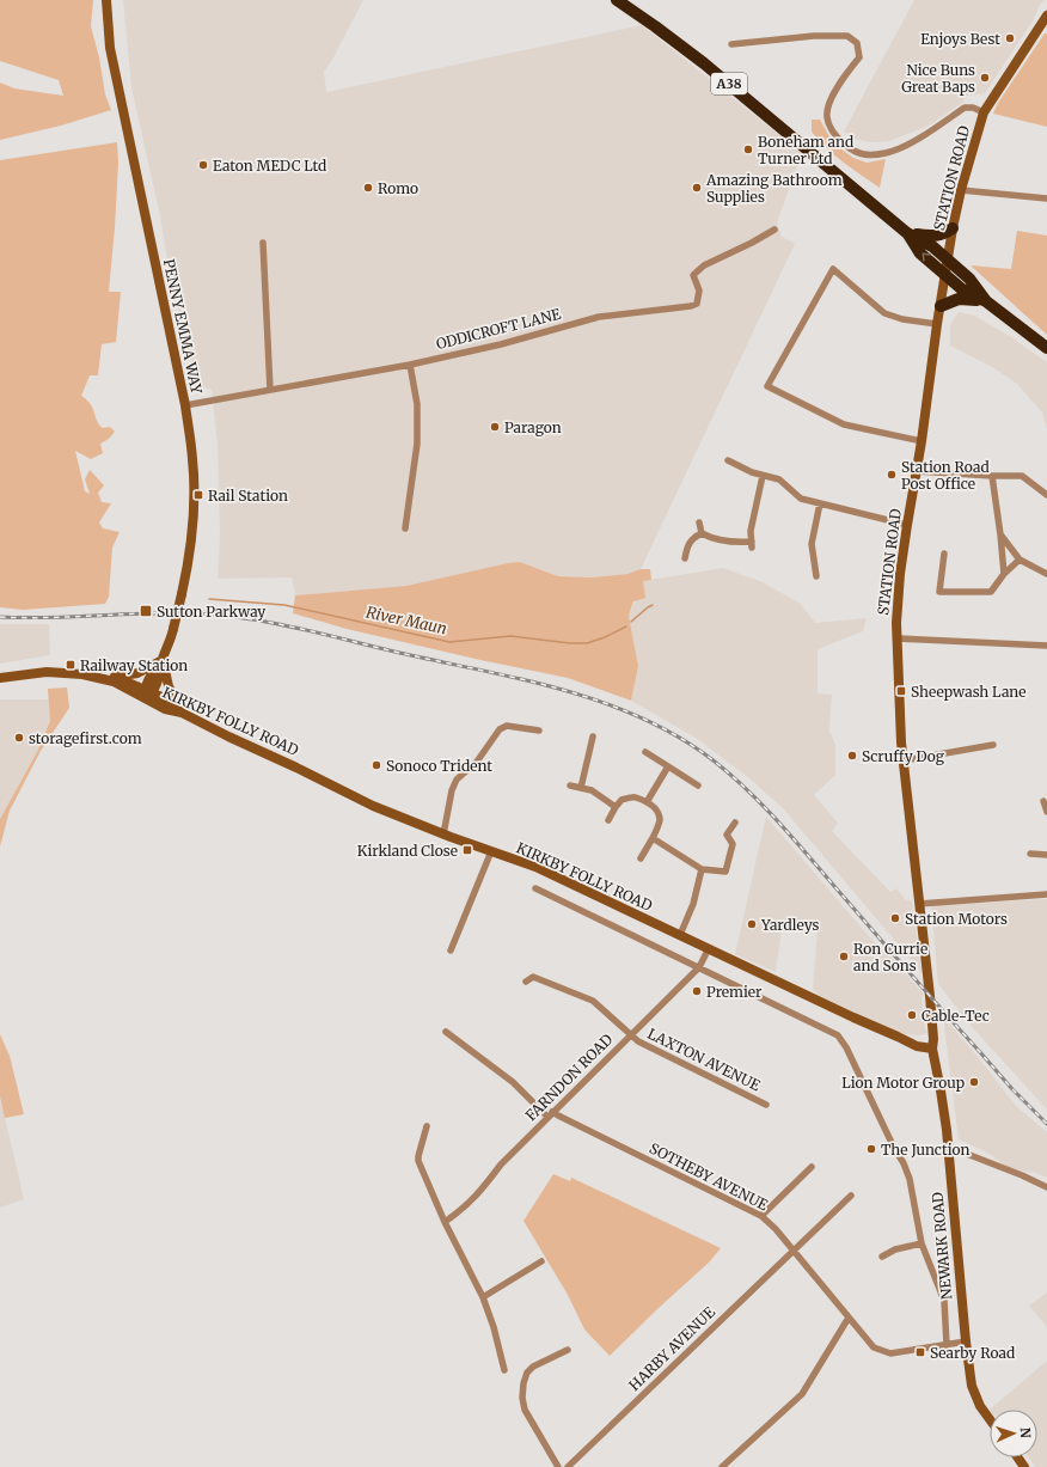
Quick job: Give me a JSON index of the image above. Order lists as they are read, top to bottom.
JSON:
{
  "streets": {
    "highway": ["A38"],
    "main road": [
      "STATION ROAD",
      "PENNY EMMA WAY",
      "KIRKBY FOLLY ROAD",
      "NEWARK ROAD"
    ],
    "street": [
      "ODDICROFT LANE",
      "LAXTON AVENUE",
      "FARNDON ROAD",
      "SOTHEBY AVENUE",
      "HARBY AVENUE"
    ]
  },
  "crossings": [
    ["A38", "STATION ROAD"],
    ["STATION ROAD", "KIRKBY FOLLY ROAD"],
    ["STATION ROAD", "NEWARK ROAD"],
    ["PENNY EMMA WAY", "ODDICROFT LANE"],
    ["PENNY EMMA WAY", "KIRKBY FOLLY ROAD"],
    ["KIRKBY FOLLY ROAD", "FARNDON ROAD"],
    ["KIRKBY FOLLY ROAD", "NEWARK ROAD"],
    ["LAXTON AVENUE", "FARNDON ROAD"],
    ["FARNDON ROAD", "SOTHEBY AVENUE"],
    ["FARNDON ROAD", "NEWARK ROAD"],
    ["SOTHEBY AVENUE", "HARBY AVENUE"]
  ],
  "water": ["River Maun"],
  "places": {
    "other": [
      "Enjoys Best",
      "Nice Buns Great Baps",
      "Boneham and Turner Ltd",
      "Eaton MEDC Ltd",
      "Romo",
      "Amazing Bathroom Supplies",
      "Paragon",
      "Station Road Post Office",
      "storagefirst.com",
      "Scruffy Dog",
      "Sonoco Trident",
      "Station Motors",
      "Yardleys",
      "Ron Currie and Sons",
      "Premier",
      "Cable-Tec",
      "Lion Motor Group",
      "The Junction"
    ],
    "transit": [
      "Rail Station",
      "Sutton Parkway",
      "Railway Station",
      "Sheepwash Lane",
      "Kirkland Close",
      "Searby Road"
    ]
  },
  "north": "right"
}
